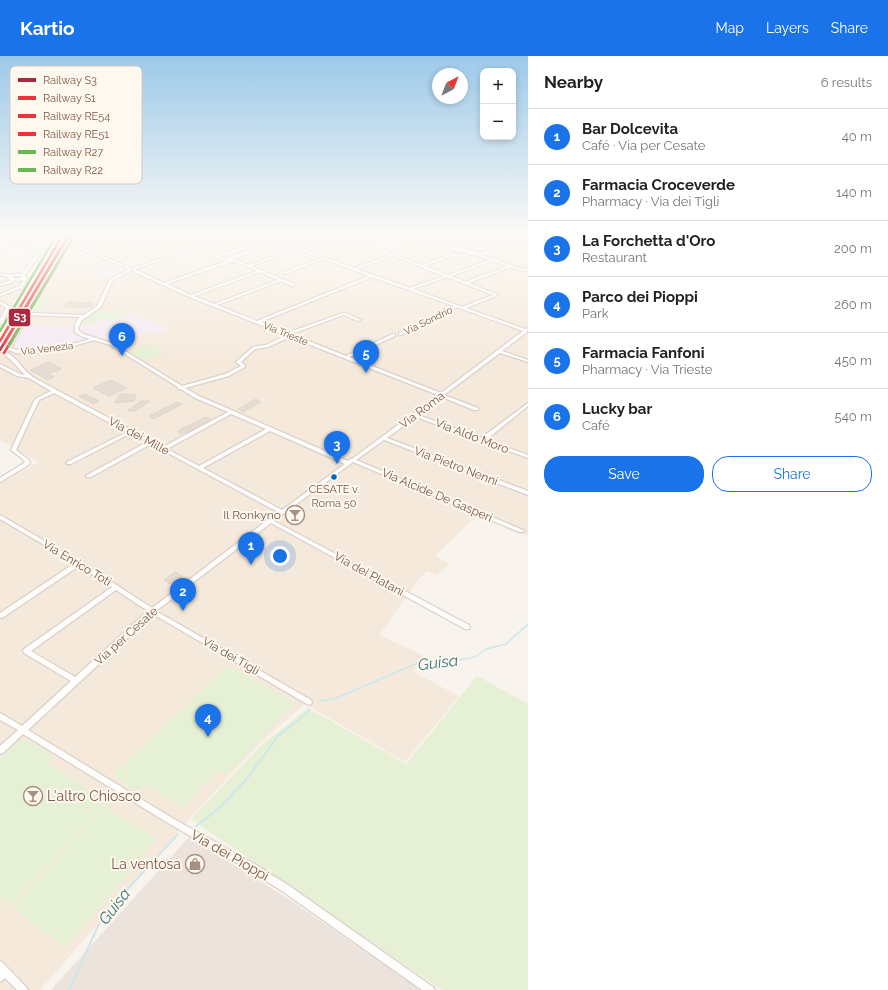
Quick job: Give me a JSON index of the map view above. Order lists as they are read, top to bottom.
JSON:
{
  "streets": {
    "street": [
      "Via Sondrio",
      "Via Trieste",
      "Via Venezia",
      "Via Roma",
      "Via dei Mille",
      "Via Aldo Moro",
      "Via Pietro Nenni",
      "Via Alcide De Gasperi",
      "Via Enrico Toti",
      "Via dei Platani",
      "Via per Cesate",
      "Via dei Tigli",
      "Via dei Pioppi"
    ]
  },
  "crossings": [
    ["Via Sondrio", "Via Trieste"],
    ["Via Trieste", "Via Roma"],
    ["Via Venezia", "Via Alcide De Gasperi"],
    ["Via Roma", "Via Aldo Moro"],
    ["Via Roma", "Via Pietro Nenni"],
    ["Via Roma", "Via Alcide De Gasperi"],
    ["Via Roma", "Via per Cesate"],
    ["Via dei Mille", "Via per Cesate"],
    ["Via Enrico Toti", "Via per Cesate"],
    ["Via Enrico Toti", "Via dei Tigli"],
    ["Via dei Platani", "Via per Cesate"],
    ["Via per Cesate", "Via dei Tigli"],
    ["Via per Cesate", "Via dei Pioppi"]
  ],
  "water": ["Guisa"],
  "places": {
    "other": ["CESATE v. Roma 50"],
    "bar": ["Il Ronkyno", "L'altro Chiosco"],
    "shop": ["La ventosa"]
  },
  "lines": [
    "rail line S3",
    "rail line S1",
    "rail line RE54",
    "rail line RE51",
    "rail line R27",
    "rail line R22"
  ],
  "legend": [
    "Railway S3",
    "Railway S1",
    "Railway RE54",
    "Railway RE51",
    "Railway R27",
    "Railway R22"
  ],
  "north": "top right",
  "page": {
    "header": "Kartio",
    "nav": ["Map", "Layers", "Share"],
    "heading": ["Nearby", "6 results"],
    "map_buttons": ["+", "−"],
    "list": [
      {
        "mark": "1",
        "name": "Bar Dolcevita",
        "note": "Café · Via per Cesate",
        "value": "40 m"
      },
      {
        "mark": "2",
        "name": "Farmacia Croceverde",
        "note": "Pharmacy · Via dei Tigli",
        "value": "140 m"
      },
      {
        "mark": "3",
        "name": "La Forchetta d'Oro",
        "note": "Restaurant",
        "value": "200 m"
      },
      {
        "mark": "4",
        "name": "Parco dei Pioppi",
        "note": "Park",
        "value": "260 m"
      },
      {
        "mark": "5",
        "name": "Farmacia Fanfoni",
        "note": "Pharmacy · Via Trieste",
        "value": "450 m"
      },
      {
        "mark": "6",
        "name": "Lucky bar",
        "note": "Café",
        "value": "540 m"
      }
    ],
    "pins": [
      "6",
      "5",
      "3",
      "1",
      "2",
      "4"
    ],
    "buttons": ["Save", "Share"]
  }
}
